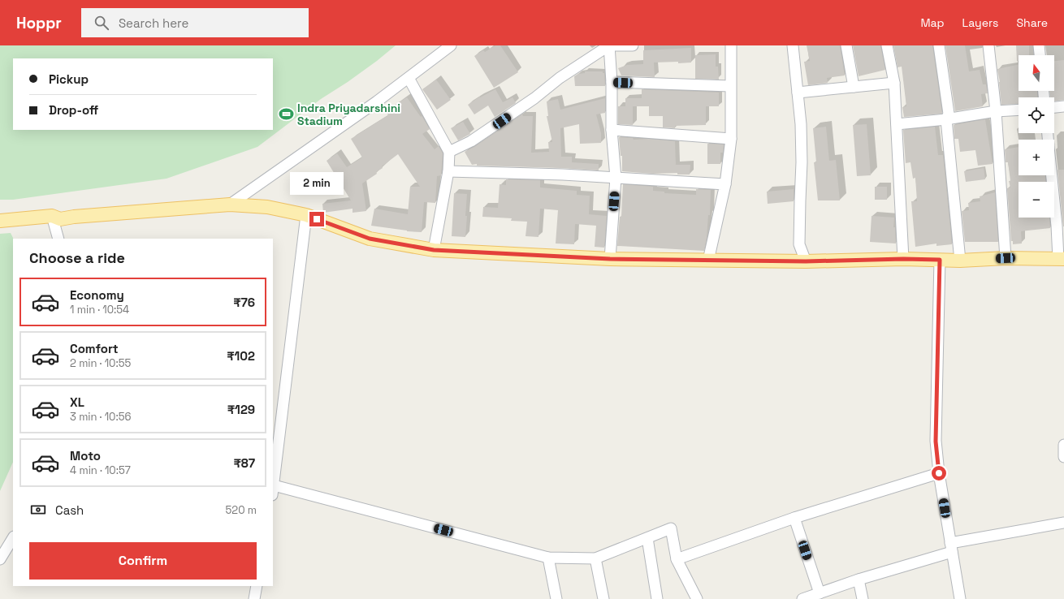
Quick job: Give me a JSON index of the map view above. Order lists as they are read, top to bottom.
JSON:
{
  "places": {
    "sports": ["Indra Priyadarshini Stadium"]
  },
  "north": "top",
  "page": {
    "header": "Hoppr",
    "search": "Search here",
    "nav": ["Map", "Layers", "Share"],
    "map_buttons": ["+", "−"],
    "banner": ["Pickup", "Drop-off"],
    "bubble": "2 min",
    "heading": "Choose a ride",
    "list": [
      {
        "name": "Economy",
        "note": "1 min · 10:54",
        "value": "₹76"
      },
      {
        "name": "Comfort",
        "note": "2 min · 10:55",
        "value": "₹102"
      },
      {
        "name": "XL",
        "note": "3 min · 10:56",
        "value": "₹129"
      },
      {
        "name": "Moto",
        "note": "4 min · 10:57",
        "value": "₹87"
      }
    ],
    "pay": ["Cash", "520 m"],
    "buttons": "Confirm"
  }
}
